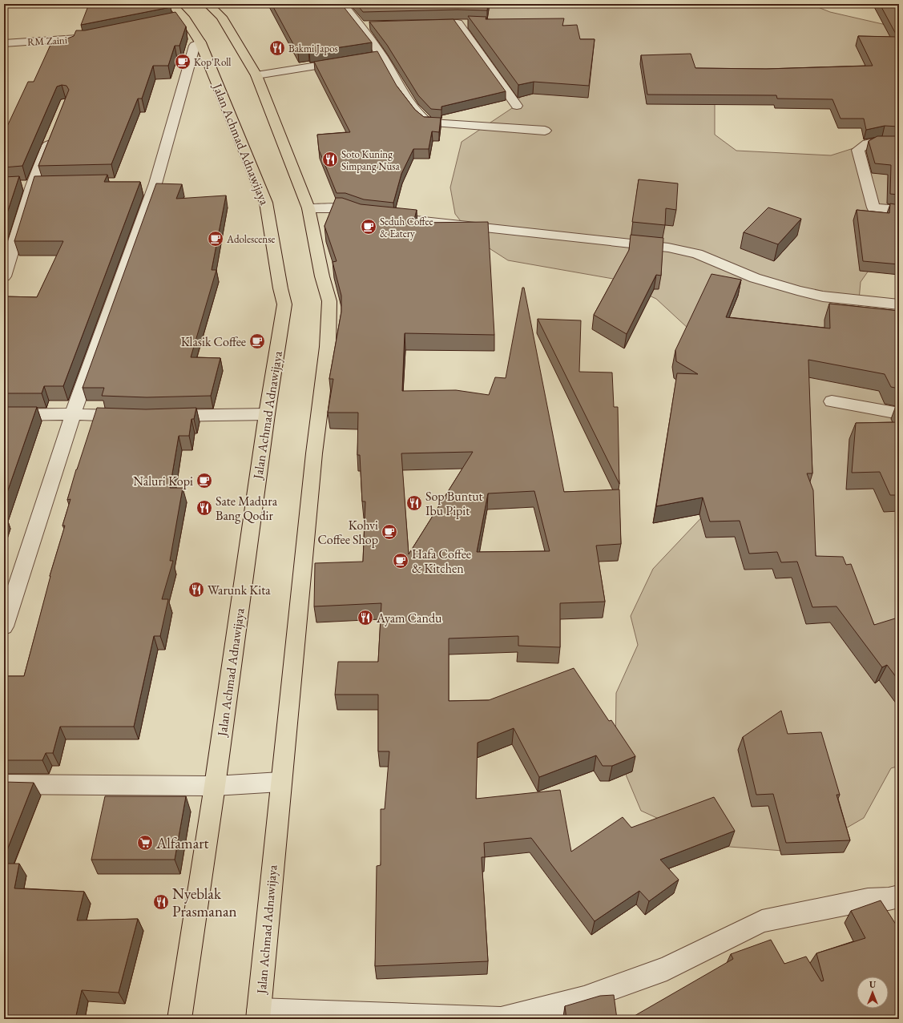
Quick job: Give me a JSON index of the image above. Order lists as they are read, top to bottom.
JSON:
{
  "streets": {
    "main road": ["Jalan Achmad Adnawijaya"],
    "street": ["RM Zaini"]
  },
  "places": {
    "restaurant": [
      "Bakmi Japos",
      "Soto Kuning Simpang Nusa",
      "Sop Buntut Ibu Pipit",
      "Sate Madura Bang Qodir",
      "Warunk Kita",
      "Ayam Candu",
      "Nyeblak Prasmanan"
    ],
    "cafe": [
      "Kop'Roll",
      "Seduh Coffee & Eatery",
      "Adolescense",
      "Klasik Coffee",
      "Naluri Kopi",
      "Kohvi Coffee Shop",
      "Hafa Coffee & Kitchen"
    ],
    "supermarket": ["Alfamart"]
  },
  "north": "top"
}
